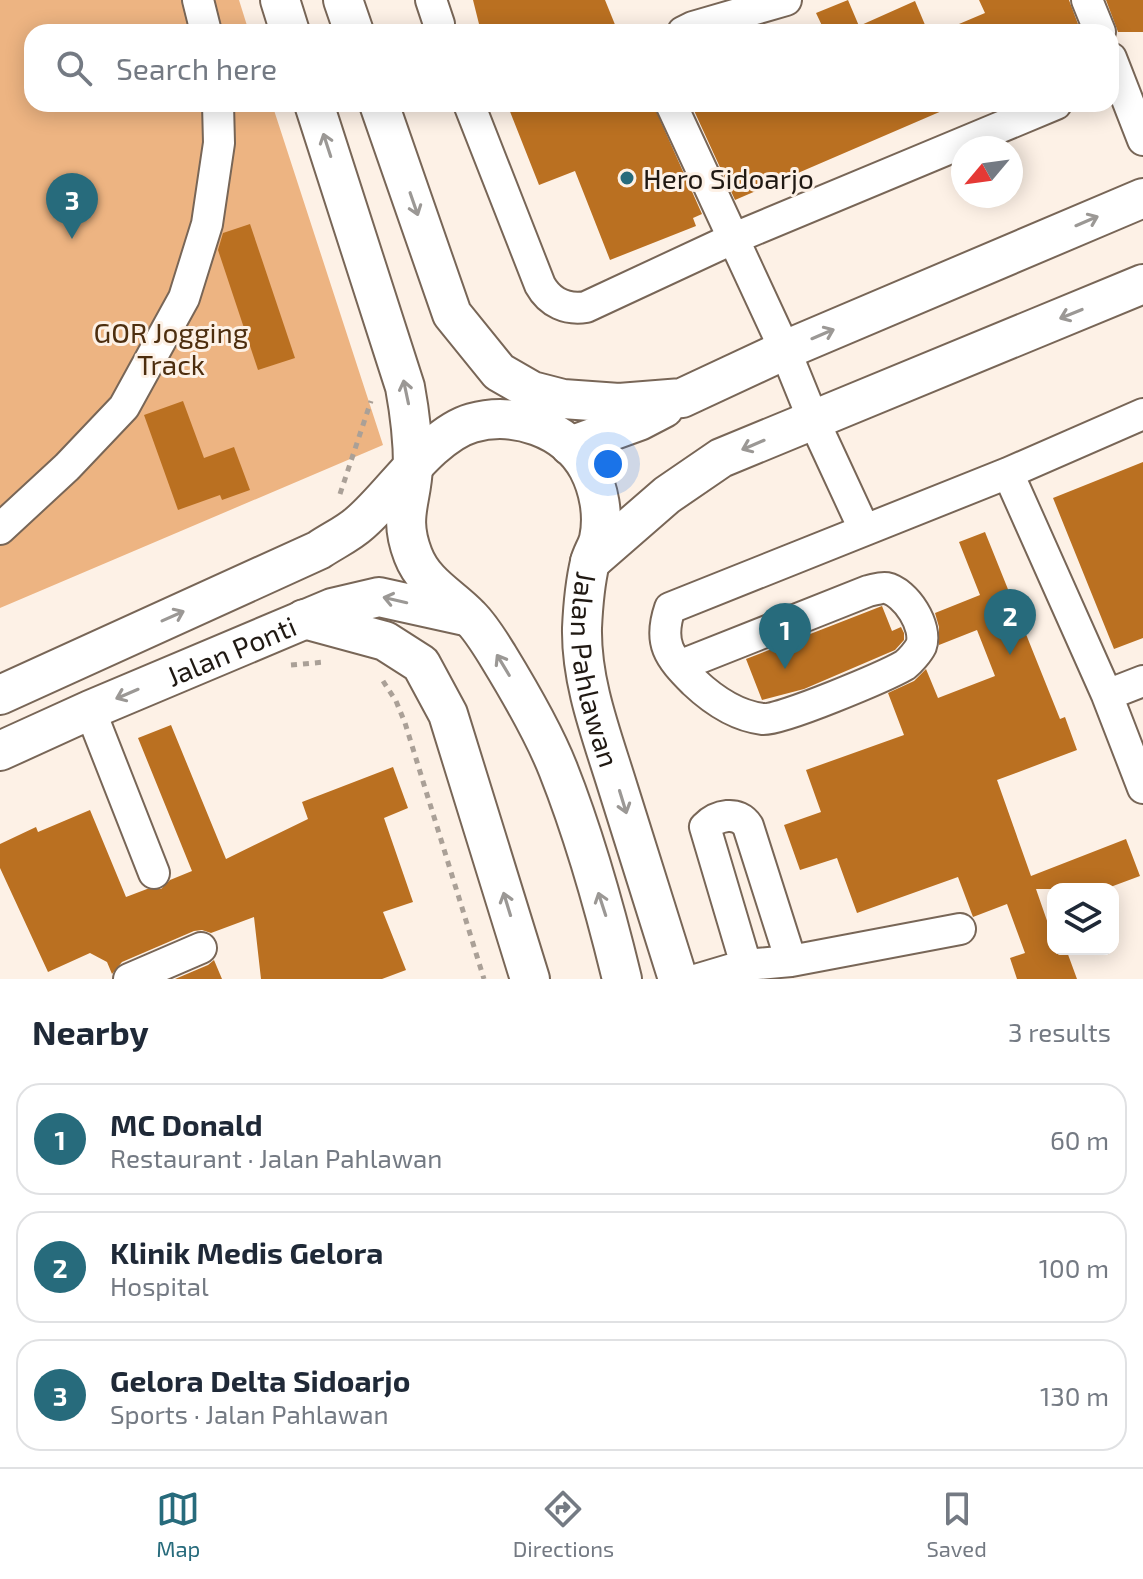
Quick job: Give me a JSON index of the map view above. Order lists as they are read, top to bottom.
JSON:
{
  "streets": {
    "main road": ["Jalan Ponti", "Jalan Pahlawan"]
  },
  "crossings": [
    ["Jalan Ponti", "Jalan Pahlawan"]
  ],
  "parks": ["GOR Jogging Track"],
  "places": ["Hero Sidoarjo"],
  "north": "bottom left",
  "page": {
    "search": "Search here",
    "pins": ["3", "2", "1"],
    "heading": ["Nearby", "3 results"],
    "list": [
      {
        "mark": "1",
        "name": "MC Donald",
        "note": "Restaurant · Jalan Pahlawan",
        "value": "60 m"
      },
      {
        "mark": "2",
        "name": "Klinik Medis Gelora",
        "note": "Hospital",
        "value": "100 m"
      },
      {
        "mark": "3",
        "name": "Gelora Delta Sidoarjo",
        "note": "Sports · Jalan Pahlawan",
        "value": "130 m"
      }
    ],
    "nav": ["Map", "Directions", "Saved"]
  }
}
